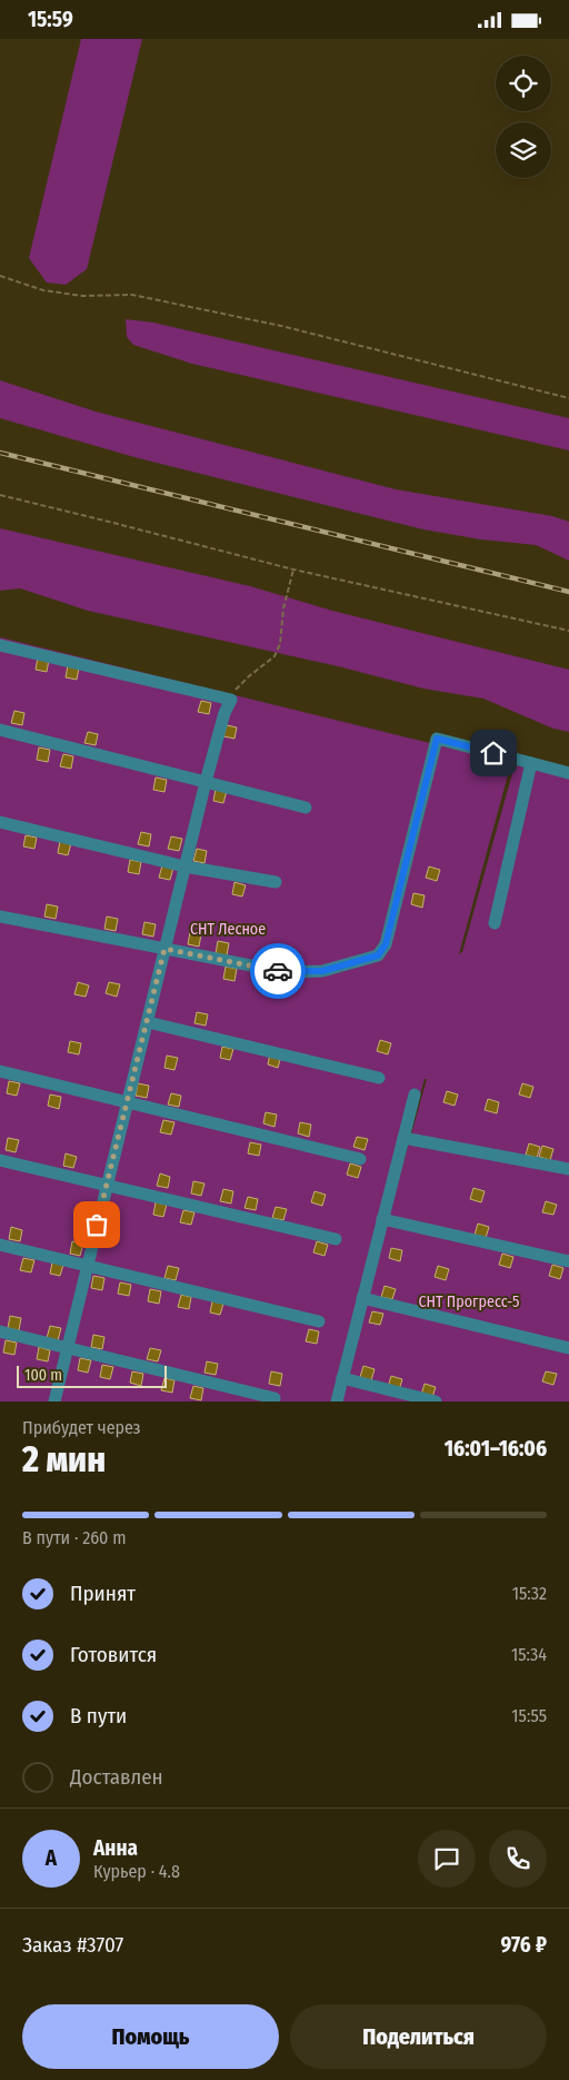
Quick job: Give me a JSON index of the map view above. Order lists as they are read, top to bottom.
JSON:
{
  "parks": ["СНТ Лесное", "СНТ Прогресс-5"],
  "scale_bar": "100 m",
  "page": {
    "status": "15:59",
    "scale": "100 m",
    "heading": ["2 мин", "Прибудет через", "16:01–16:06"],
    "panel": [
      "Анна",
      "Курьер · 4.8",
      "Заказ #3707",
      "976 ₽"
    ],
    "bar": "В пути · 260 m",
    "list": [
      ["Принят", "15:32"],
      ["Готовится", "15:34"],
      ["В пути", "15:55"],
      "Доставлен"
    ],
    "round": "А",
    "buttons": ["Помощь", "Поделиться"]
  }
}
